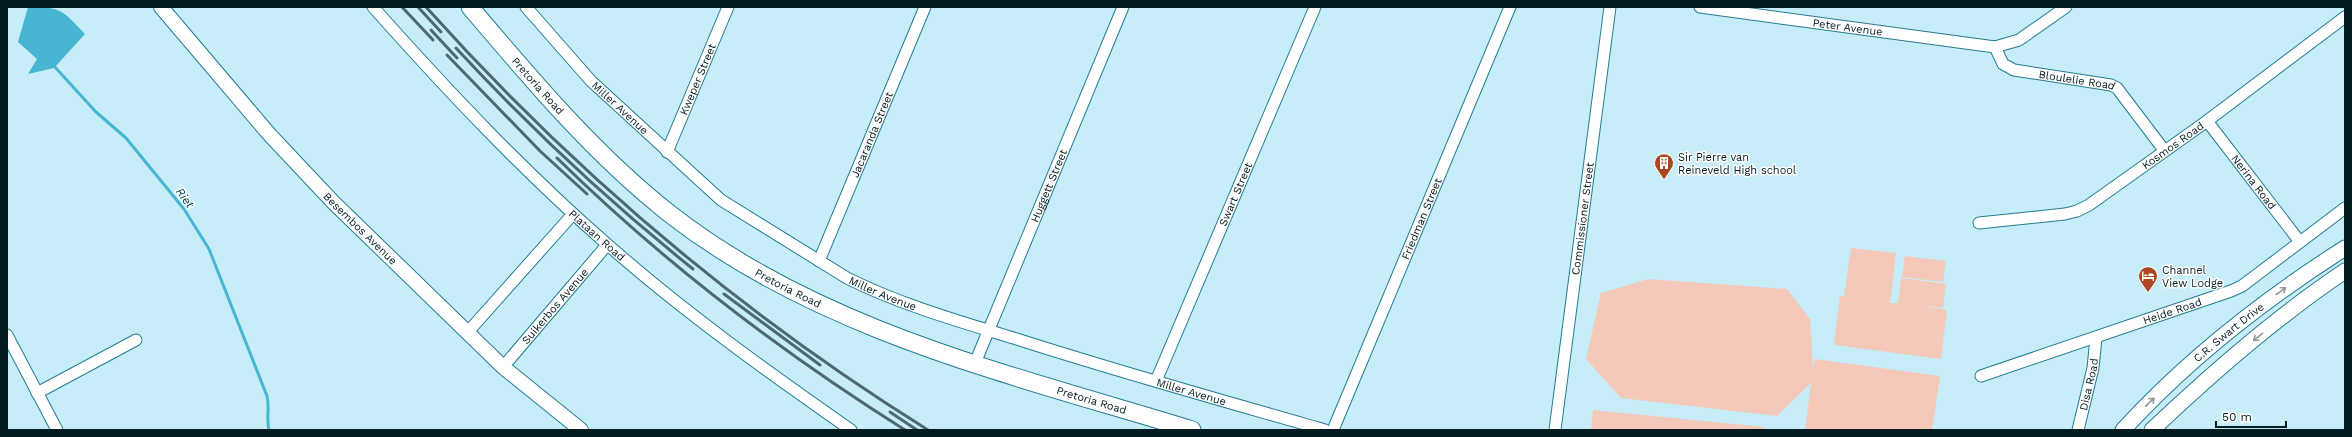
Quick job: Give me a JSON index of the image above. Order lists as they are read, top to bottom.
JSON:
{
  "streets": {
    "main road": ["Pretoria Road", "C.R. Swart Drive"],
    "street": [
      "Peter Avenue",
      "Kweper Street",
      "Bloulelie Road",
      "Miller Avenue",
      "Jacaranda Street",
      "Kosmos Road",
      "Nerina Road",
      "Huggett Street",
      "Swart Street",
      "Friedman Street",
      "Commissioner Street",
      "Besembos Avenue",
      "Plataan Road",
      "Suikerbos Avenue",
      "Heide Road",
      "Disa Road"
    ]
  },
  "crossings": [
    ["Peter Avenue", "Bloulelie Road"],
    ["Kweper Street", "Miller Avenue"],
    ["Bloulelie Road", "Kosmos Road"],
    ["Pretoria Road", "Huggett Street"],
    ["Miller Avenue", "Jacaranda Street"],
    ["Miller Avenue", "Huggett Street"],
    ["Miller Avenue", "Swart Street"],
    ["Kosmos Road", "Nerina Road"],
    ["Nerina Road", "Heide Road"],
    ["Besembos Avenue", "Suikerbos Avenue"],
    ["Plataan Road", "Suikerbos Avenue"],
    ["Heide Road", "Disa Road"]
  ],
  "water": ["Riet"],
  "places": {
    "building": ["Sir Pierre van Reineveld High school"],
    "hotel": ["Channel View Lodge"]
  },
  "scale_bar": "50 m"
}
